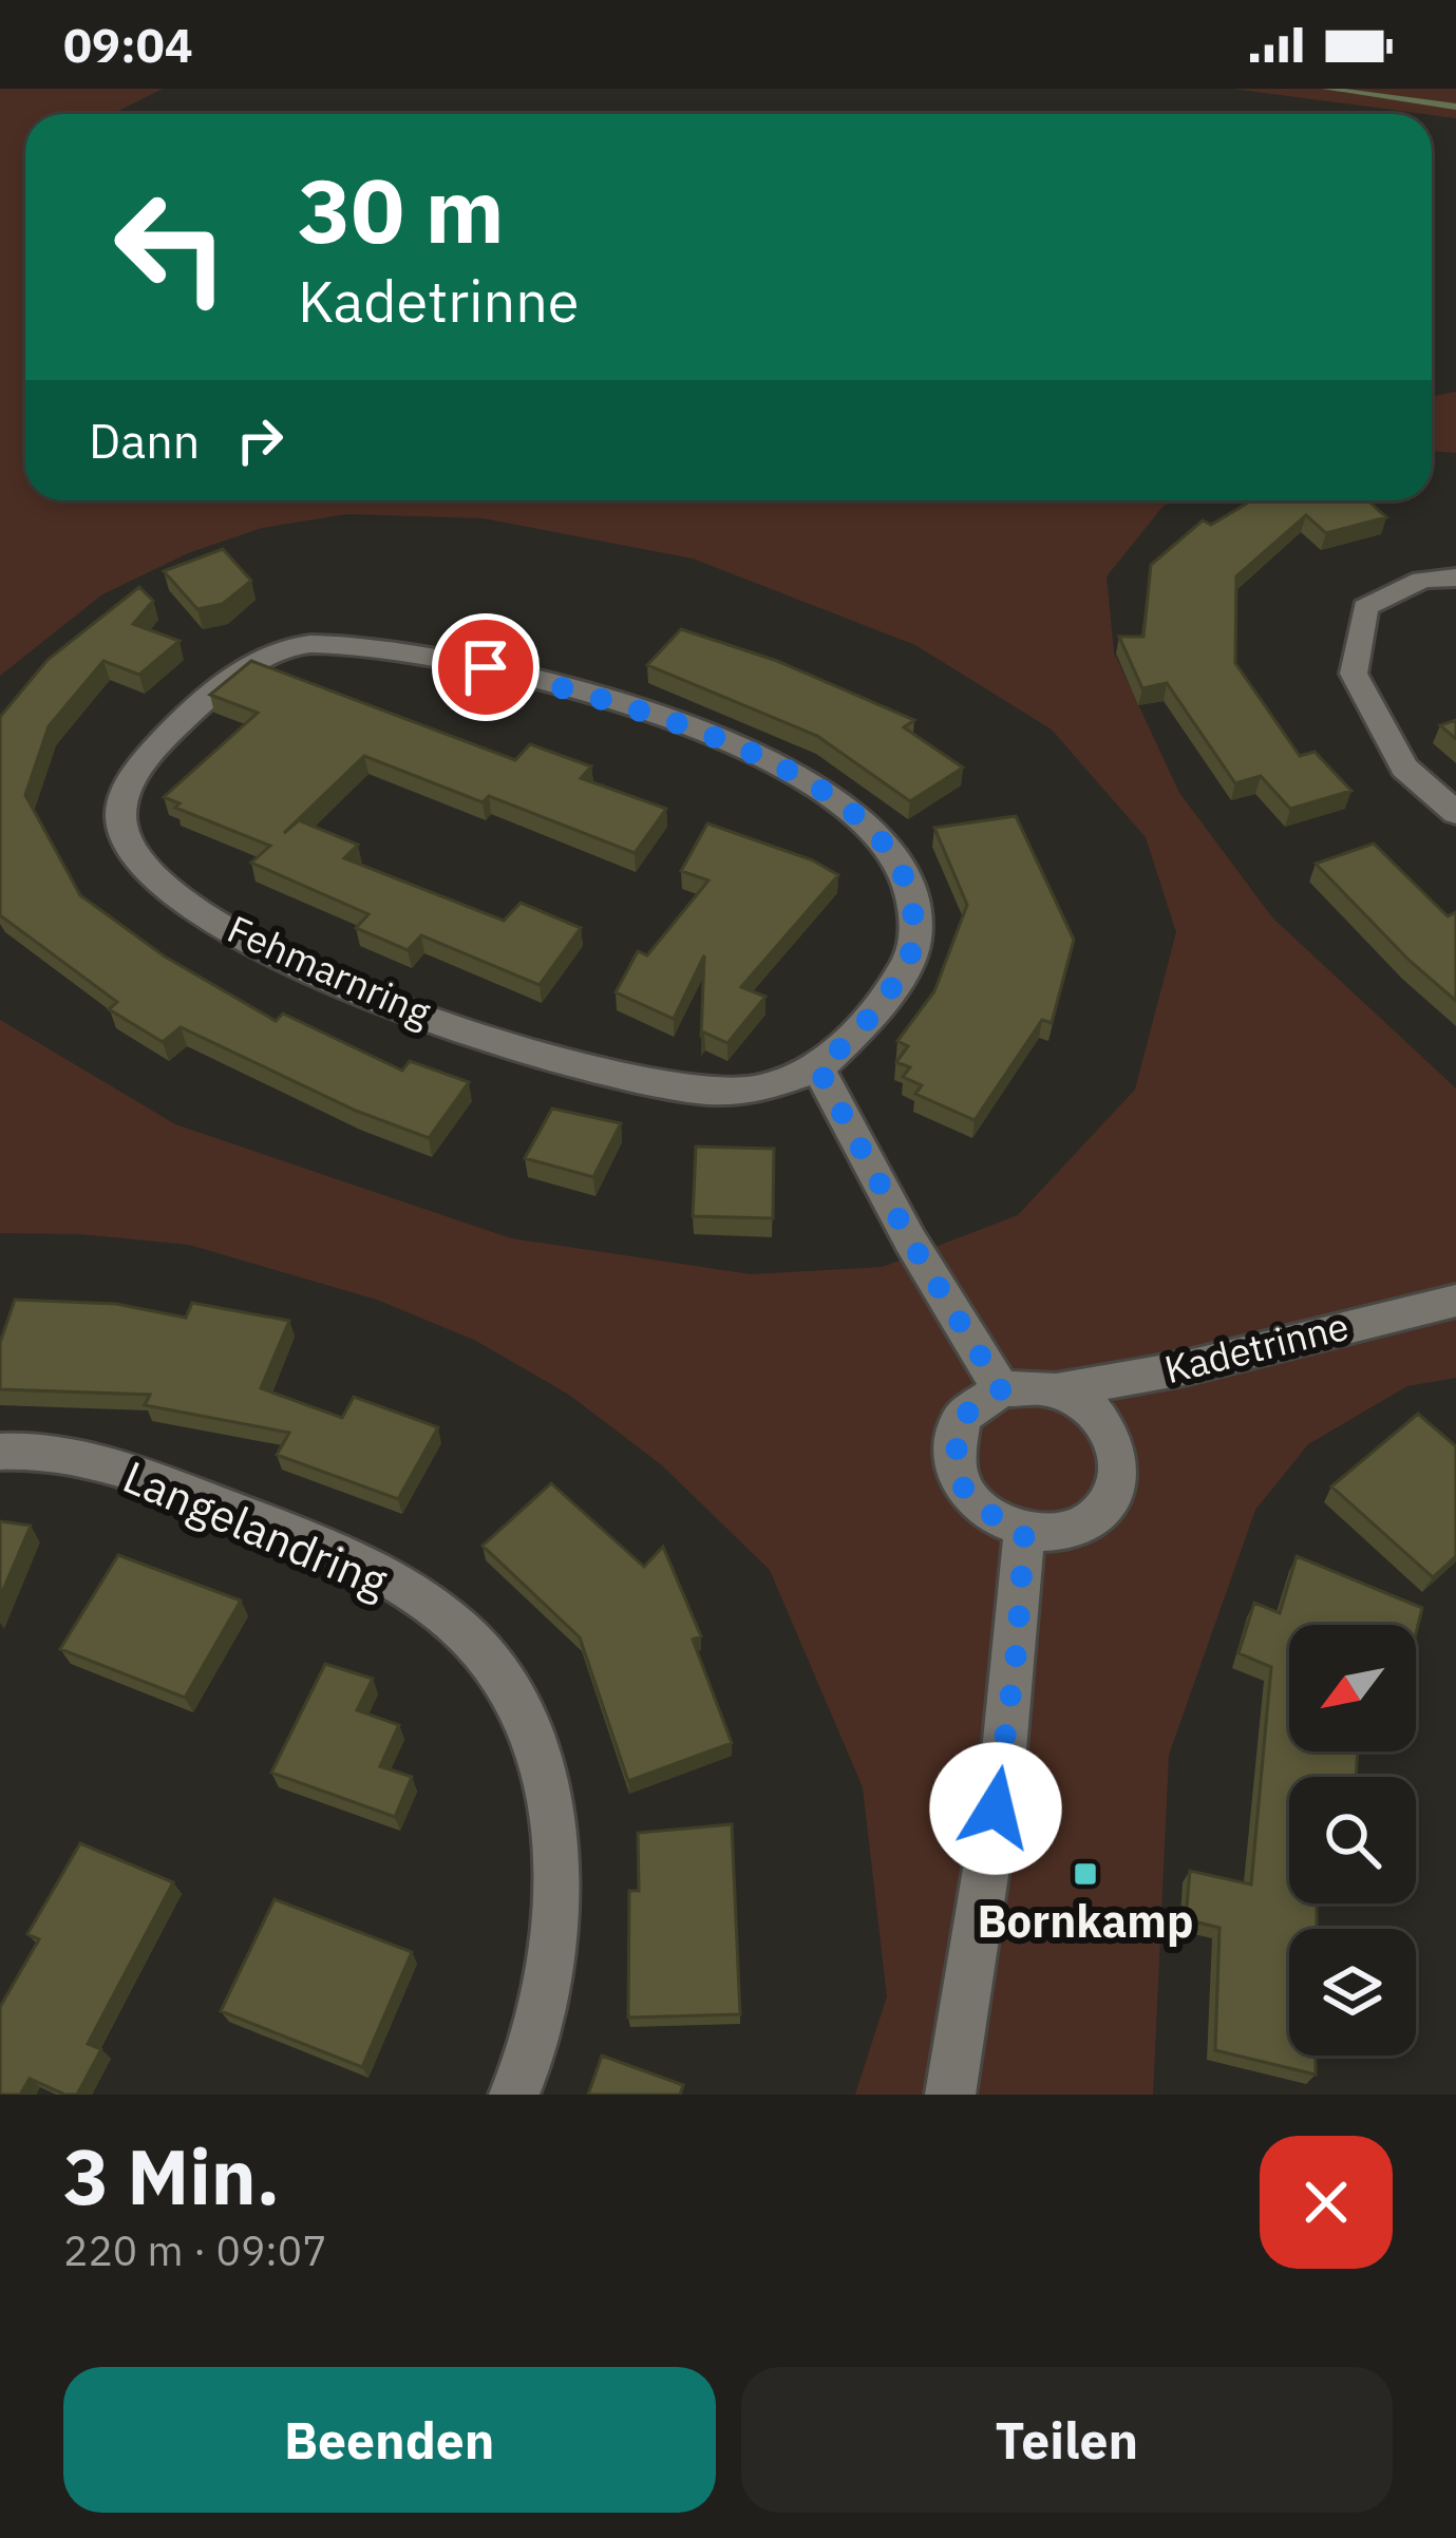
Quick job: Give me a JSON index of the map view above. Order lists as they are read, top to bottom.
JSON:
{
  "streets": {
    "street": ["Fehmarnring", "Kadetrinne", "Langelandring"]
  },
  "places": {
    "transit": ["Bornkamp"]
  },
  "north": "bottom left",
  "page": {
    "status": "09:04",
    "turn": ["30 m", "Kadetrinne"],
    "then": "Dann",
    "heading": ["3 Min.", "220 m · 09:07"],
    "buttons": ["Beenden", "Teilen"]
  }
}
